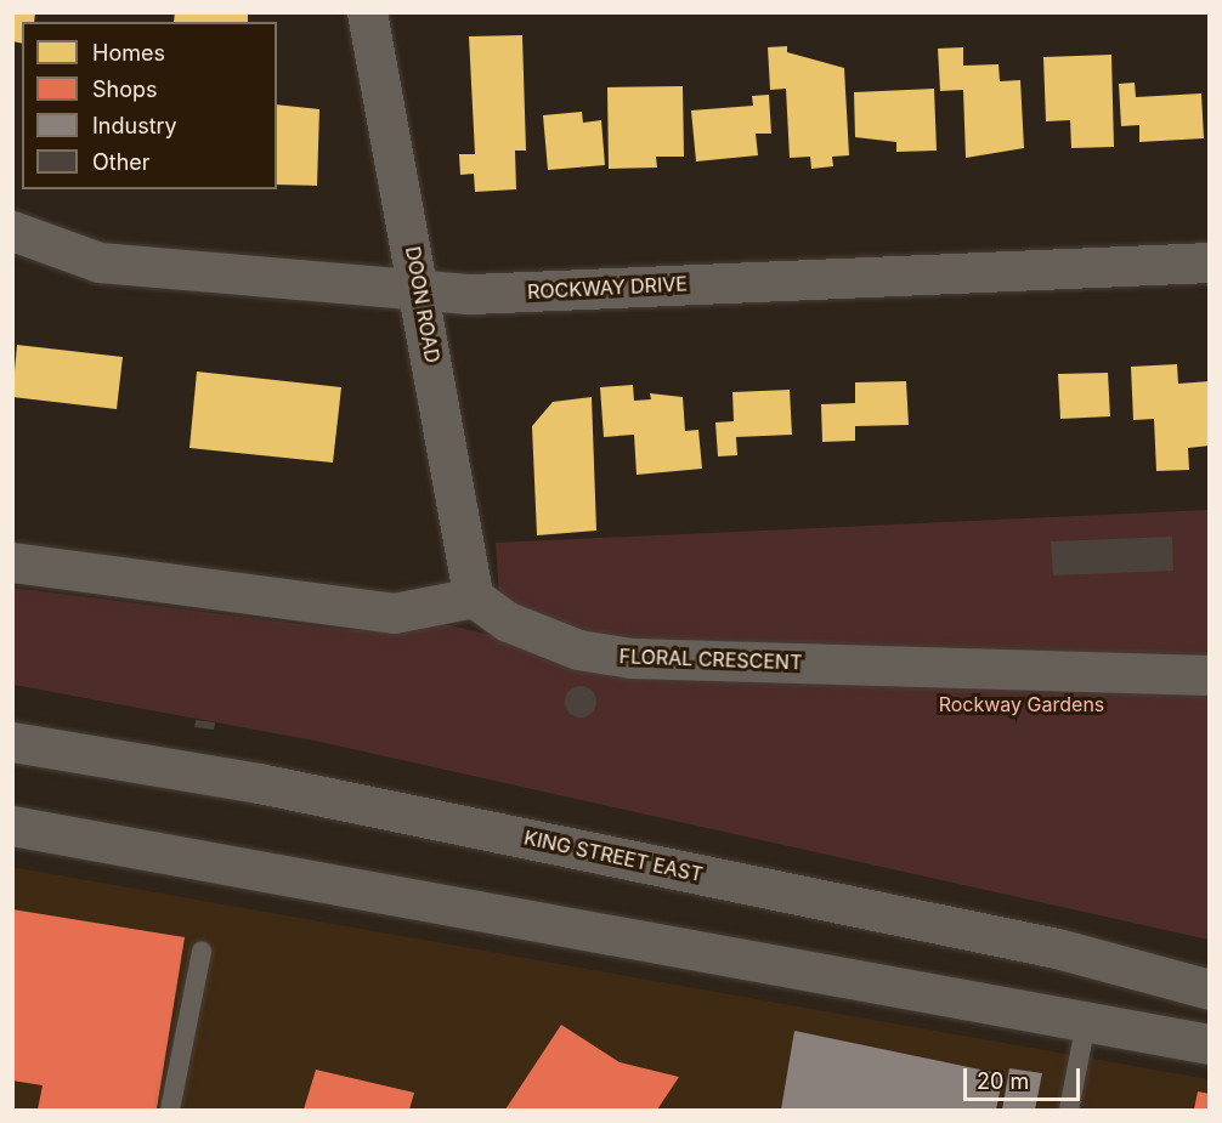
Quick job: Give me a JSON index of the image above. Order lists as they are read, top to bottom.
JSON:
{
  "streets": {
    "street": [
      "ROCKWAY DRIVE",
      "DOON ROAD",
      "FLORAL CRESCENT",
      "KING STREET EAST"
    ]
  },
  "crossings": [
    ["ROCKWAY DRIVE", "DOON ROAD"],
    ["DOON ROAD", "FLORAL CRESCENT"]
  ],
  "parks": ["Rockway Gardens"],
  "legend": [
    "Homes",
    "Shops",
    "Industry",
    "Other"
  ],
  "scale_bar": "20 m"
}
